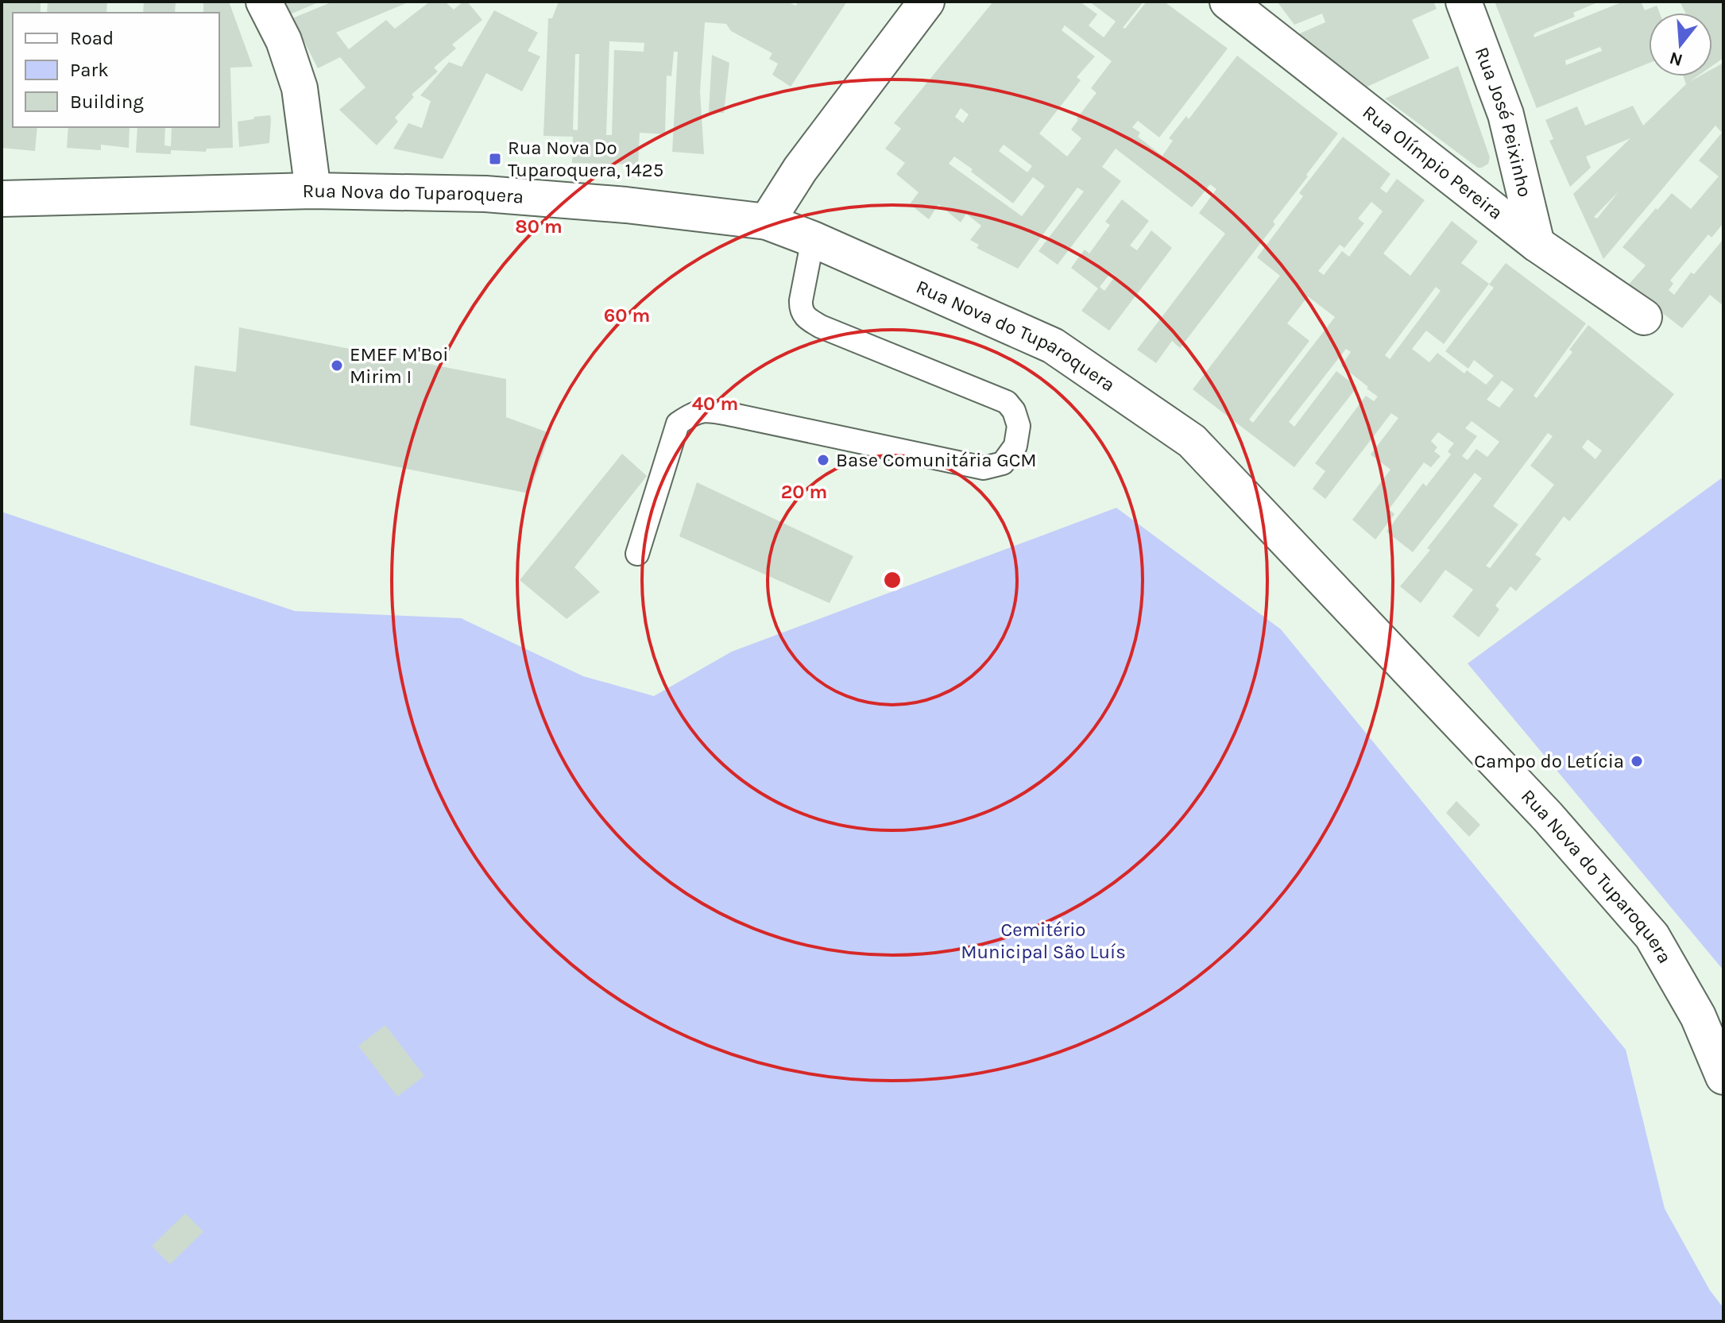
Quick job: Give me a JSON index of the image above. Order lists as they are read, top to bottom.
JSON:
{
  "streets": {
    "street": ["Rua José Peixinho", "Rua Olímpio Pereira", "Rua Nova do Tuparoquera"]
  },
  "crossings": [
    ["Rua José Peixinho", "Rua Olímpio Pereira"]
  ],
  "parks": ["Cemitério Municipal São Luís"],
  "places": {
    "transit": ["Rua Nova Do Tuparoquera, 1425"],
    "other": ["EMEF M'Boi Mirim I", "Base Comunitária GCM", "Campo do Letícia"]
  },
  "legend": ["Road", "Park", "Building"],
  "north": "bottom",
  "rings": [
    "80 m",
    "60 m",
    "40 m",
    "20 m"
  ]
}
